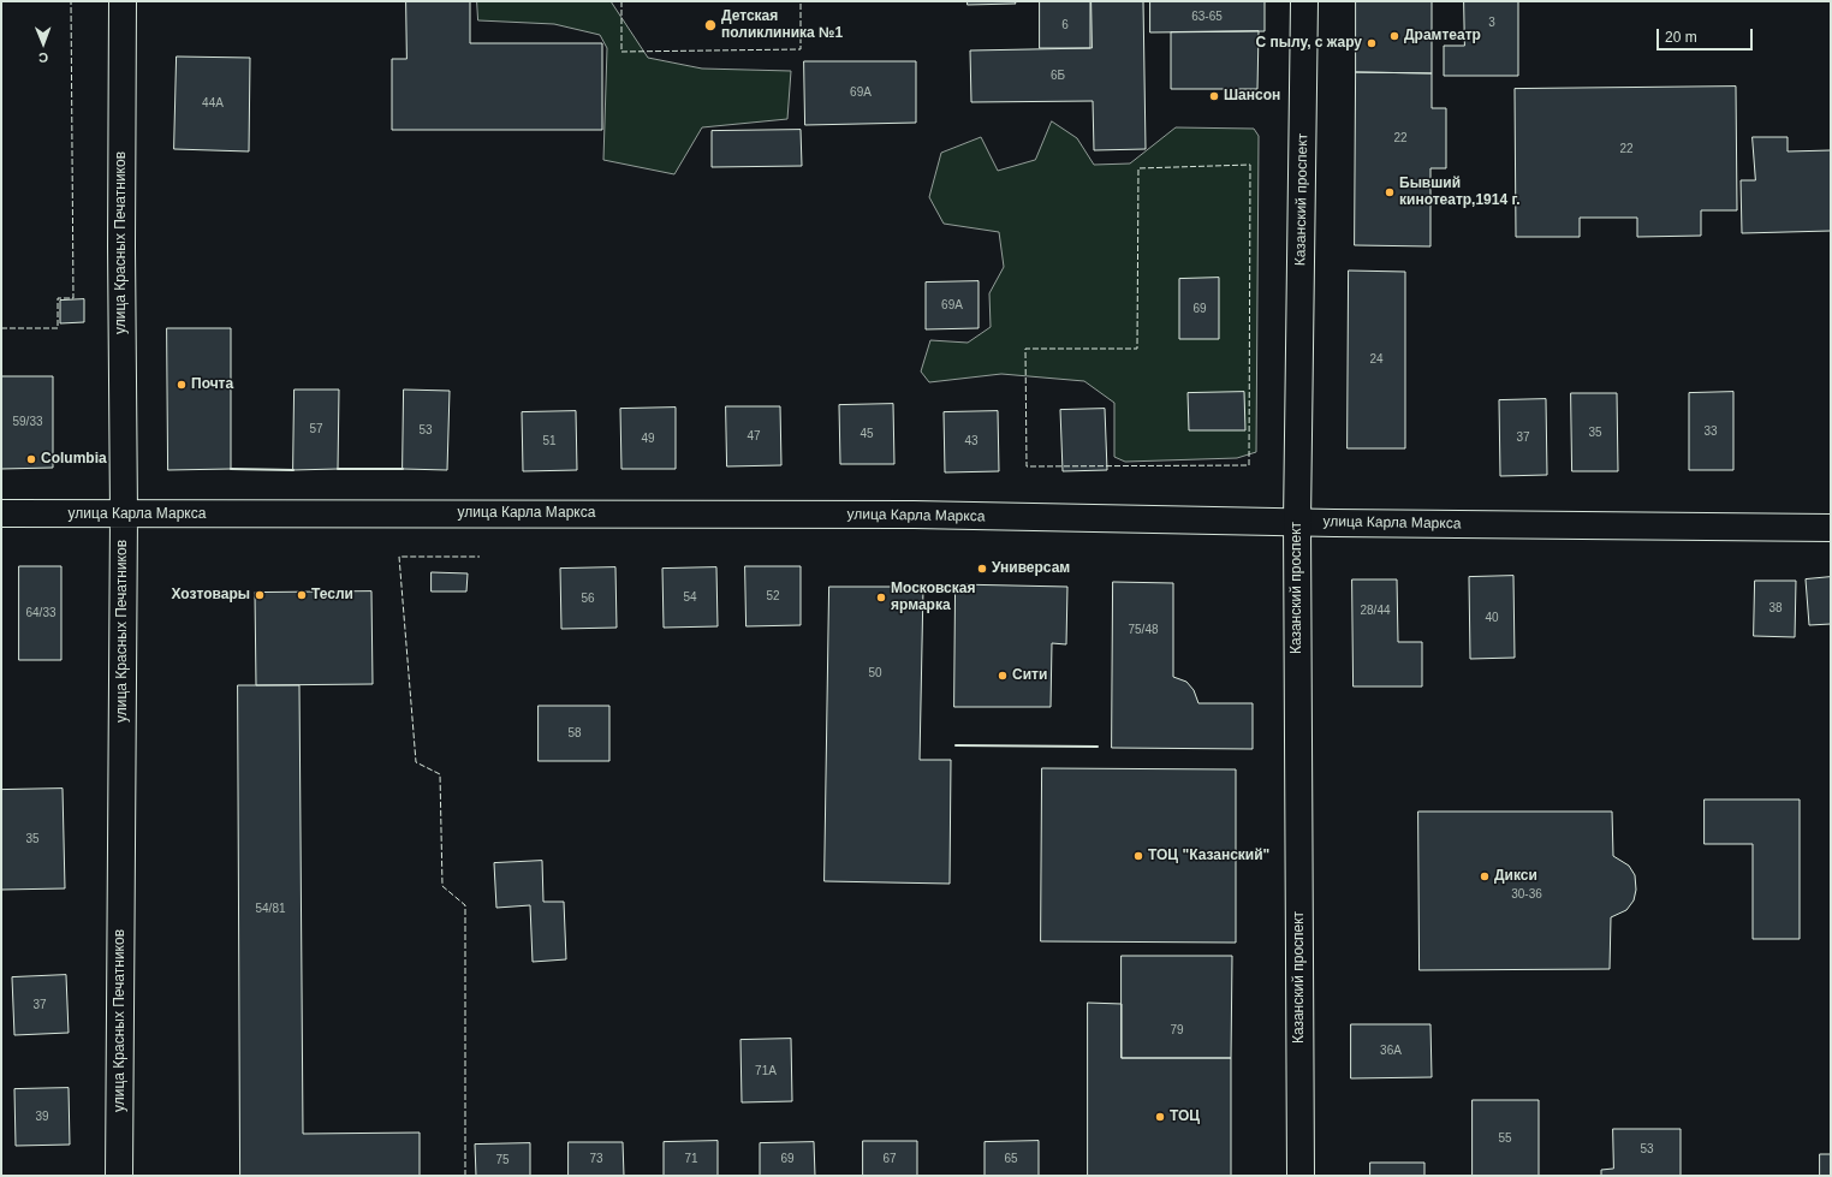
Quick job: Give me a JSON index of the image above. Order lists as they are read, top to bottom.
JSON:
{
  "streets": {
    "street": ["Казанский проспект", "улица Красных Печатников", "улица Карла Маркса"]
  },
  "crossings": [
    ["Казанский проспект", "улица Карла Маркса"],
    ["улица Красных Печатников", "улица Карла Маркса"]
  ],
  "places": [
    "Детская поликлиника №1",
    "Драмтеатр",
    "С пылу, с жару",
    "Шансон",
    "Бывший кинотеатр,1914 г.",
    "Почта",
    "Columbia",
    "Универсам",
    "Хозтовары",
    "Тесли",
    "Московская ярмарка",
    "Сити",
    "ТОЦ \"Казанский\"",
    "Дикси",
    "ТОЦ"
  ],
  "house_numbers": [
    "63-65",
    "3",
    "6",
    "6Б",
    "69А",
    "44А",
    "22",
    "22",
    "69А",
    "69",
    "24",
    "59/33",
    "57",
    "53",
    "33",
    "35",
    "45",
    "47",
    "37",
    "49",
    "51",
    "43",
    "52",
    "54",
    "56",
    "38",
    "28/44",
    "64/33",
    "40",
    "75/48",
    "50",
    "58",
    "35",
    "30-36",
    "54/81",
    "37",
    "79",
    "36А",
    "71А",
    "39",
    "55",
    "53",
    "73",
    "71",
    "69",
    "67",
    "65",
    "75"
  ],
  "scale_bar": "20 m",
  "north": "bottom"
}
